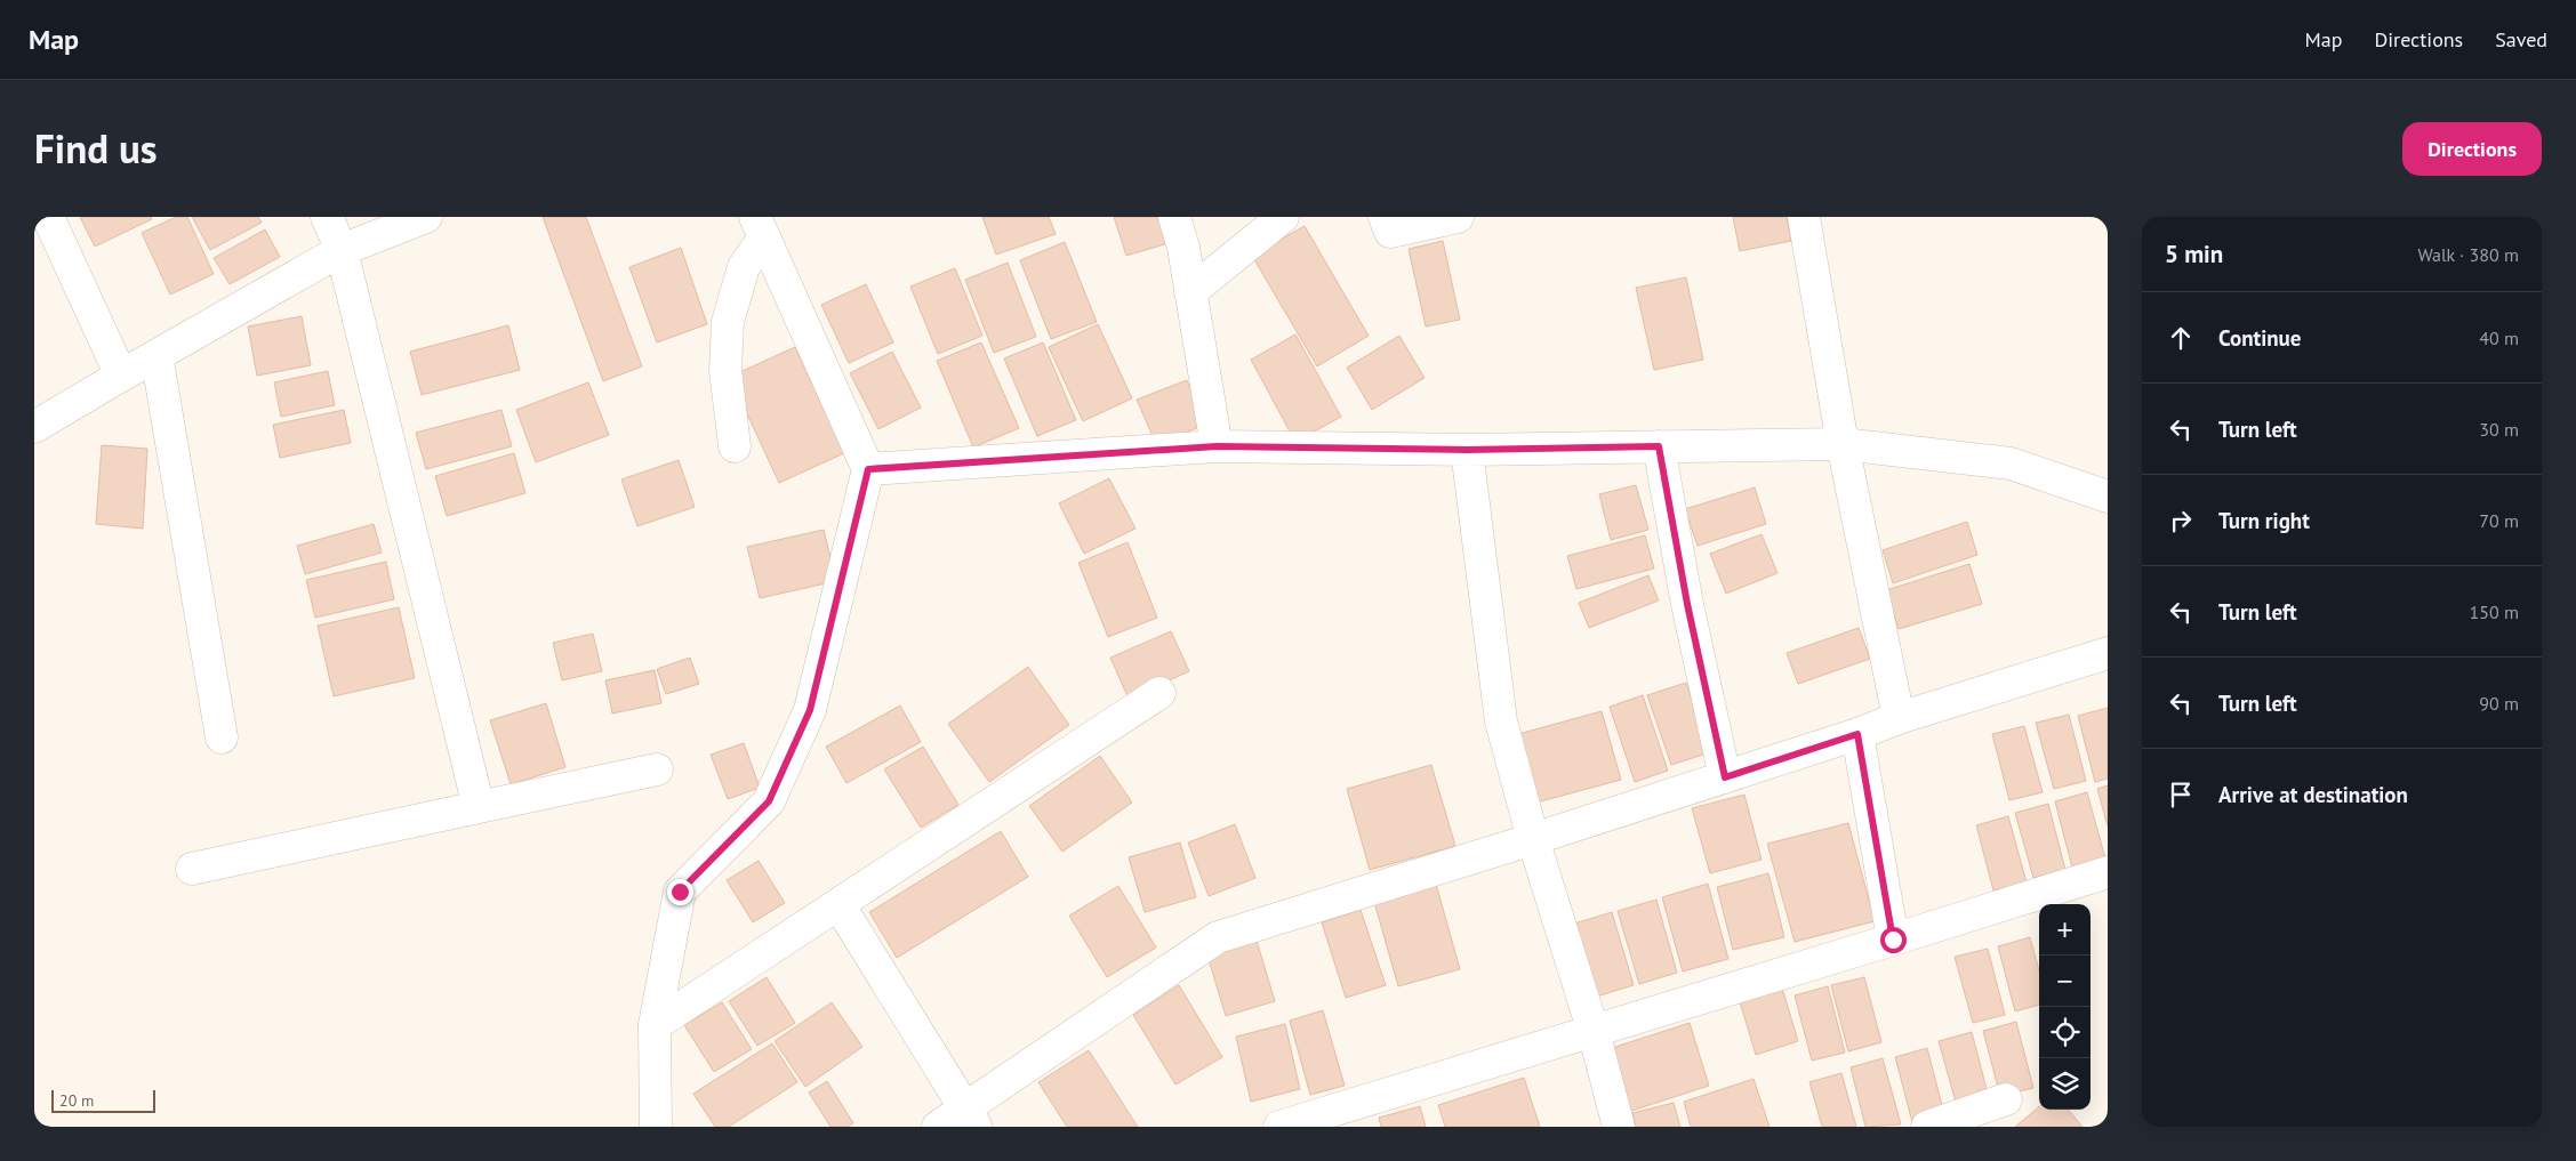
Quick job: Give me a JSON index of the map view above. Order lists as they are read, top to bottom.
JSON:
{
  "scale_bar": "20 m",
  "page": {
    "header": "Map",
    "nav": ["Map", "Directions", "Saved"],
    "title": "Find us",
    "buttons": "Directions",
    "heading": ["5 min", "Walk · 380 m"],
    "list": [
      ["Continue", "40 m"],
      ["Turn left", "30 m"],
      ["Turn right", "70 m"],
      ["Turn left", "150 m"],
      ["Turn left", "90 m"],
      "Arrive at destination"
    ],
    "map_buttons": ["+", "−"],
    "scale": "20 m"
  }
}
